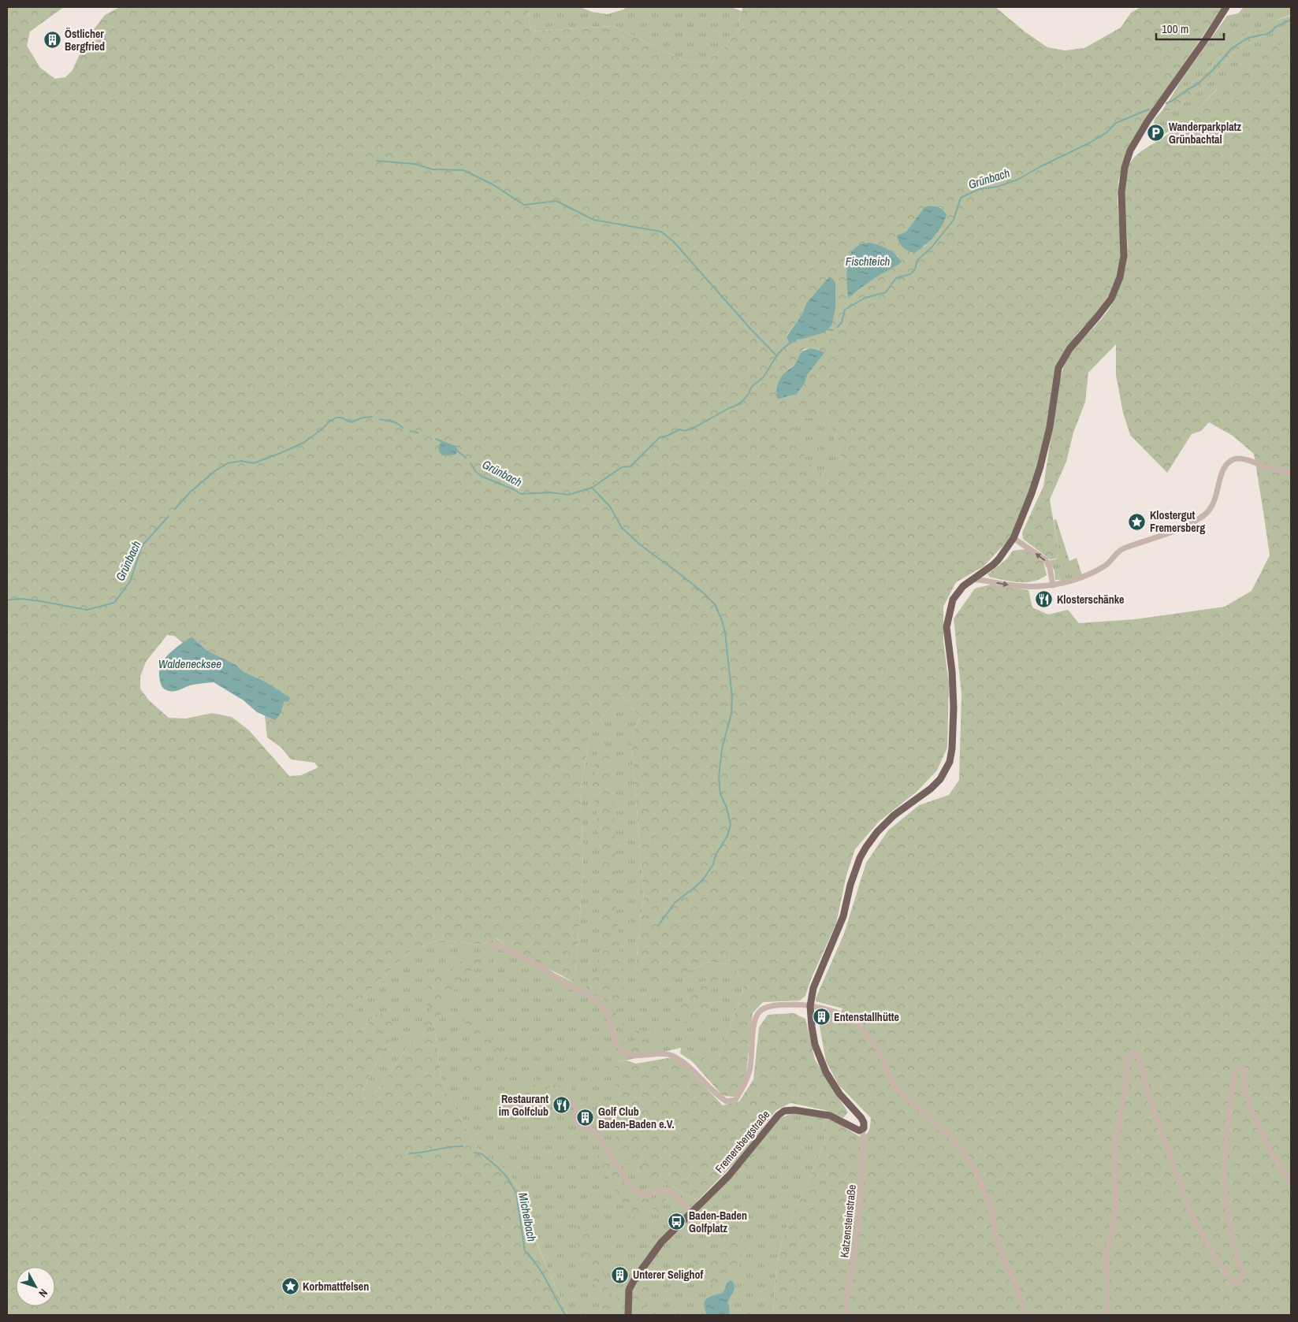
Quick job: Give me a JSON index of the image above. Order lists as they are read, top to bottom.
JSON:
{
  "streets": {
    "main road": ["Fremersbergstraße"],
    "street": ["Katzensteinstraße"]
  },
  "crossings": [
    ["Fremersbergstraße", "Katzensteinstraße"]
  ],
  "water": [
    "Grünbach",
    "Fischteich",
    "Waldenecksee",
    "Michelbach"
  ],
  "places": {
    "building": [
      "Östlicher Bergfried",
      "Entenstallhütte",
      "Golf Club Baden-Baden e.V.",
      "Unterer Selighof"
    ],
    "parking": ["Wanderparkplatz Grünbachtal"],
    "place": ["Klostergut Fremersberg", "Korbmattfelsen"],
    "restaurant": ["Klosterschänke", "Restaurant im Golfclub"],
    "bus stop": ["Baden-Baden Golfplatz"]
  },
  "scale_bar": "100 m",
  "north": "bottom right"
}
